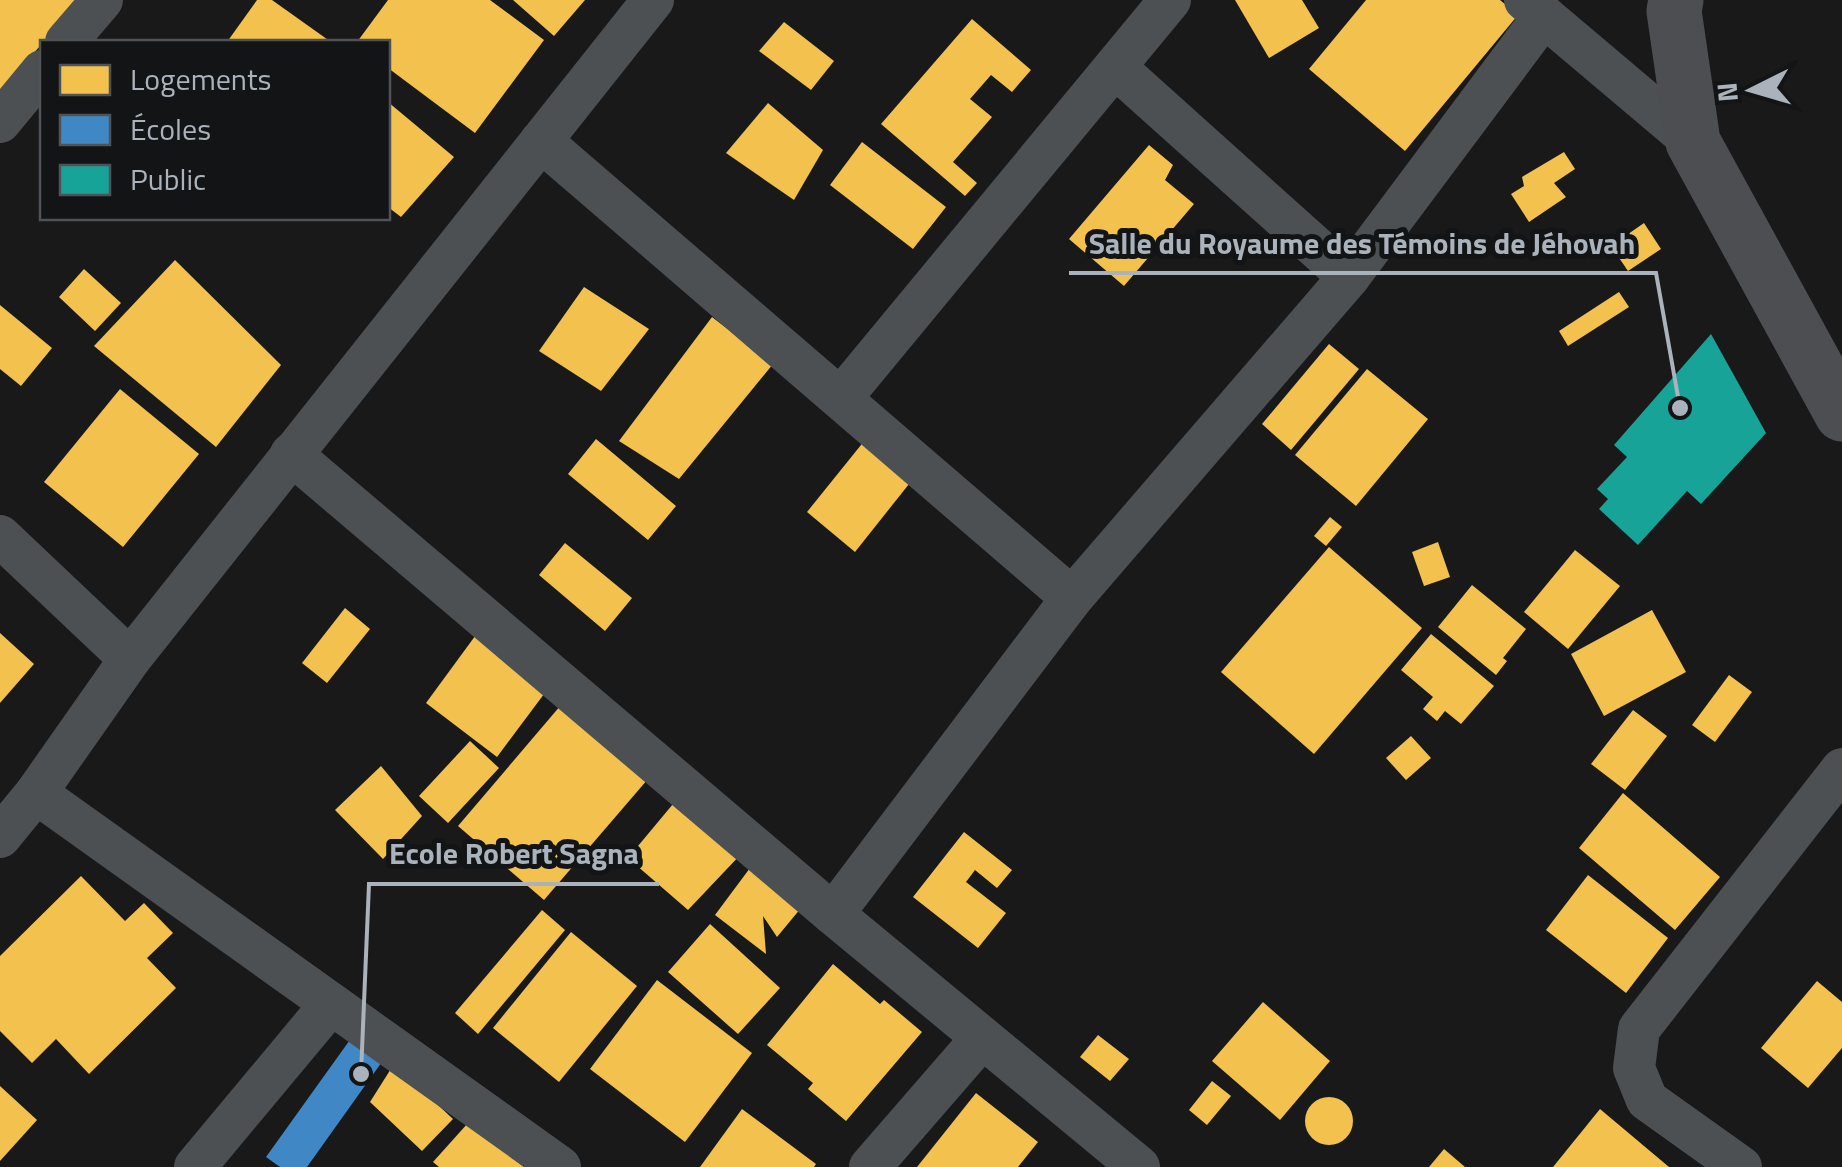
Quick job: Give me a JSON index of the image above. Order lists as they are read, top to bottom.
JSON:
{
  "places": ["Salle du Royaume des Témoins de Jéhovah", "Ecole Robert Sagna"],
  "legend": ["Logements", "Écoles", "Public"],
  "north": "left"
}
